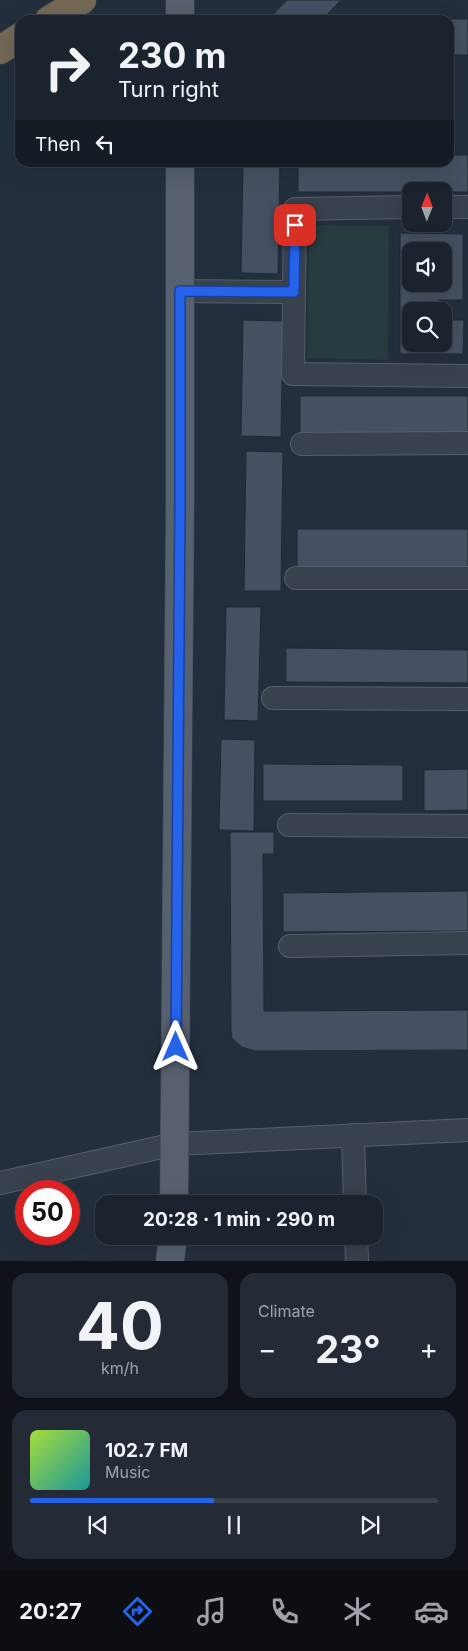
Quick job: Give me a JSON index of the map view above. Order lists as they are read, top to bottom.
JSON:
{
  "north": "top",
  "page": {
    "turn": ["230 m", "Turn right"],
    "then": "Then",
    "limit": "50",
    "trip": "20:28 · 1 min · 290 m",
    "tile": [
      ["40", "km/h"],
      "Climate"
    ],
    "heat": ["−", "23°", "+"],
    "song": ["102.7 FM", "Music"],
    "tabs": "20:27"
  }
}
